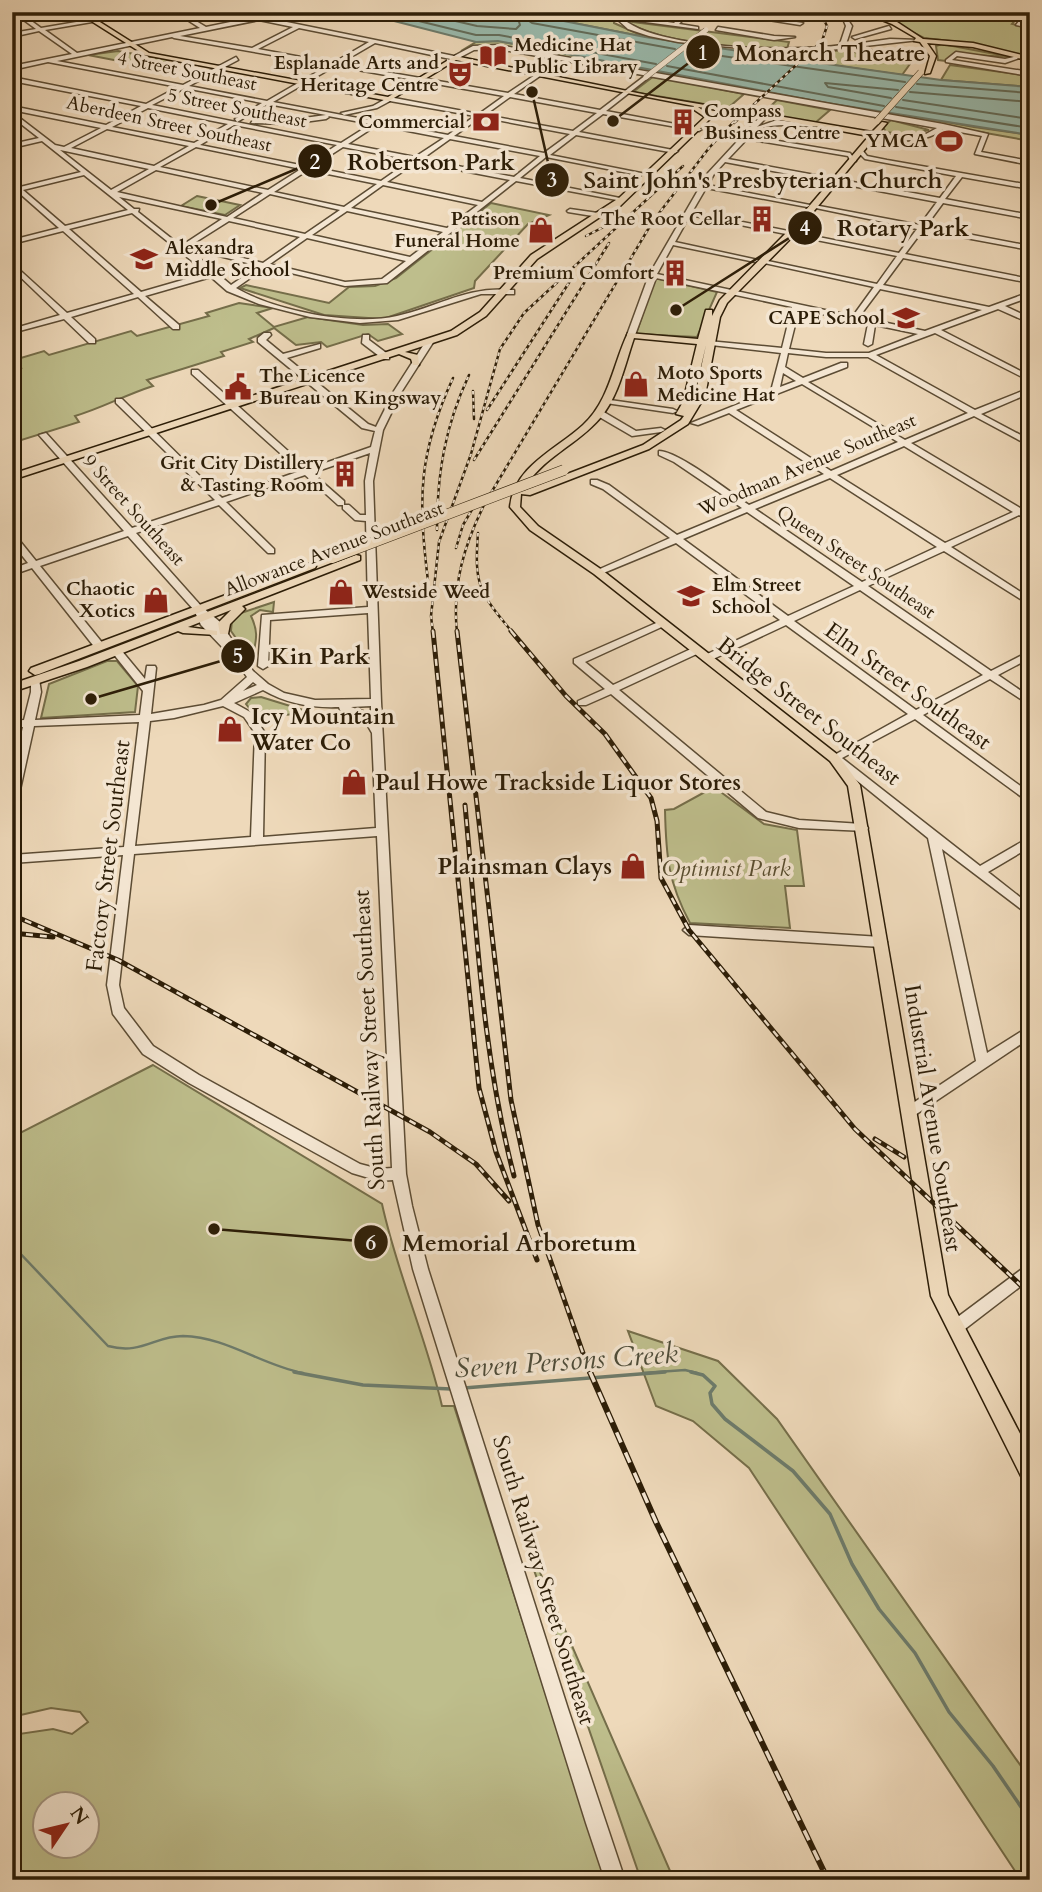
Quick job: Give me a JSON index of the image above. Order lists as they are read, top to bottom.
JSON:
{
  "streets": {
    "main road": ["Allowance Avenue Southeast", "Bridge Street Southeast", "Industrial Avenue Southeast"],
    "street": [
      "4 Street Southeast",
      "5 Street Southeast",
      "Aberdeen Street Southeast",
      "Woodman Avenue Southeast",
      "9 Street Southeast",
      "Queen Street Southeast",
      "Elm Street Southeast",
      "Factory Street Southeast",
      "South Railway Street Southeast"
    ]
  },
  "crossings": [
    ["Woodman Avenue Southeast", "Queen Street Southeast"],
    ["Woodman Avenue Southeast", "Elm Street Southeast"],
    ["Woodman Avenue Southeast", "Bridge Street Southeast"],
    ["9 Street Southeast", "Allowance Avenue Southeast"],
    ["9 Street Southeast", "South Railway Street Southeast"],
    ["Allowance Avenue Southeast", "Bridge Street Southeast"],
    ["Bridge Street Southeast", "Industrial Avenue Southeast"],
    ["Factory Street Southeast", "South Railway Street Southeast"]
  ],
  "water": ["Seven Persons Creek"],
  "parks": ["Optimist Park"],
  "places": {
    "library": ["Medicine Hat Public Library"],
    "theatre": ["Esplanade Arts and Heritage Centre"],
    "other": [
      "Saint John's Presbyterian Church",
      "Monarch Theatre",
      "Robertson Park",
      "Rotary Park",
      "Kin Park",
      "Memorial Arboretum"
    ],
    "bank": ["Commercial"],
    "building": [
      "Compass Business Centre",
      "The Root Cellar",
      "Premium Comfort",
      "Grit City Distillery & Tasting Room"
    ],
    "sports": ["YMCA"],
    "shop": [
      "Pattison Funeral Home",
      "Moto Sports Medicine Hat",
      "Westside Weed",
      "Chaotic Xotics",
      "Icy Mountain Water Co",
      "Paul Howe Trackside Liquor Stores",
      "Plainsman Clays"
    ],
    "school or university": ["Alexandra Middle School", "CAPE School", "Elm Street School"],
    "public building": ["The Licence Bureau on Kingsway"]
  },
  "north": "top right"
}
